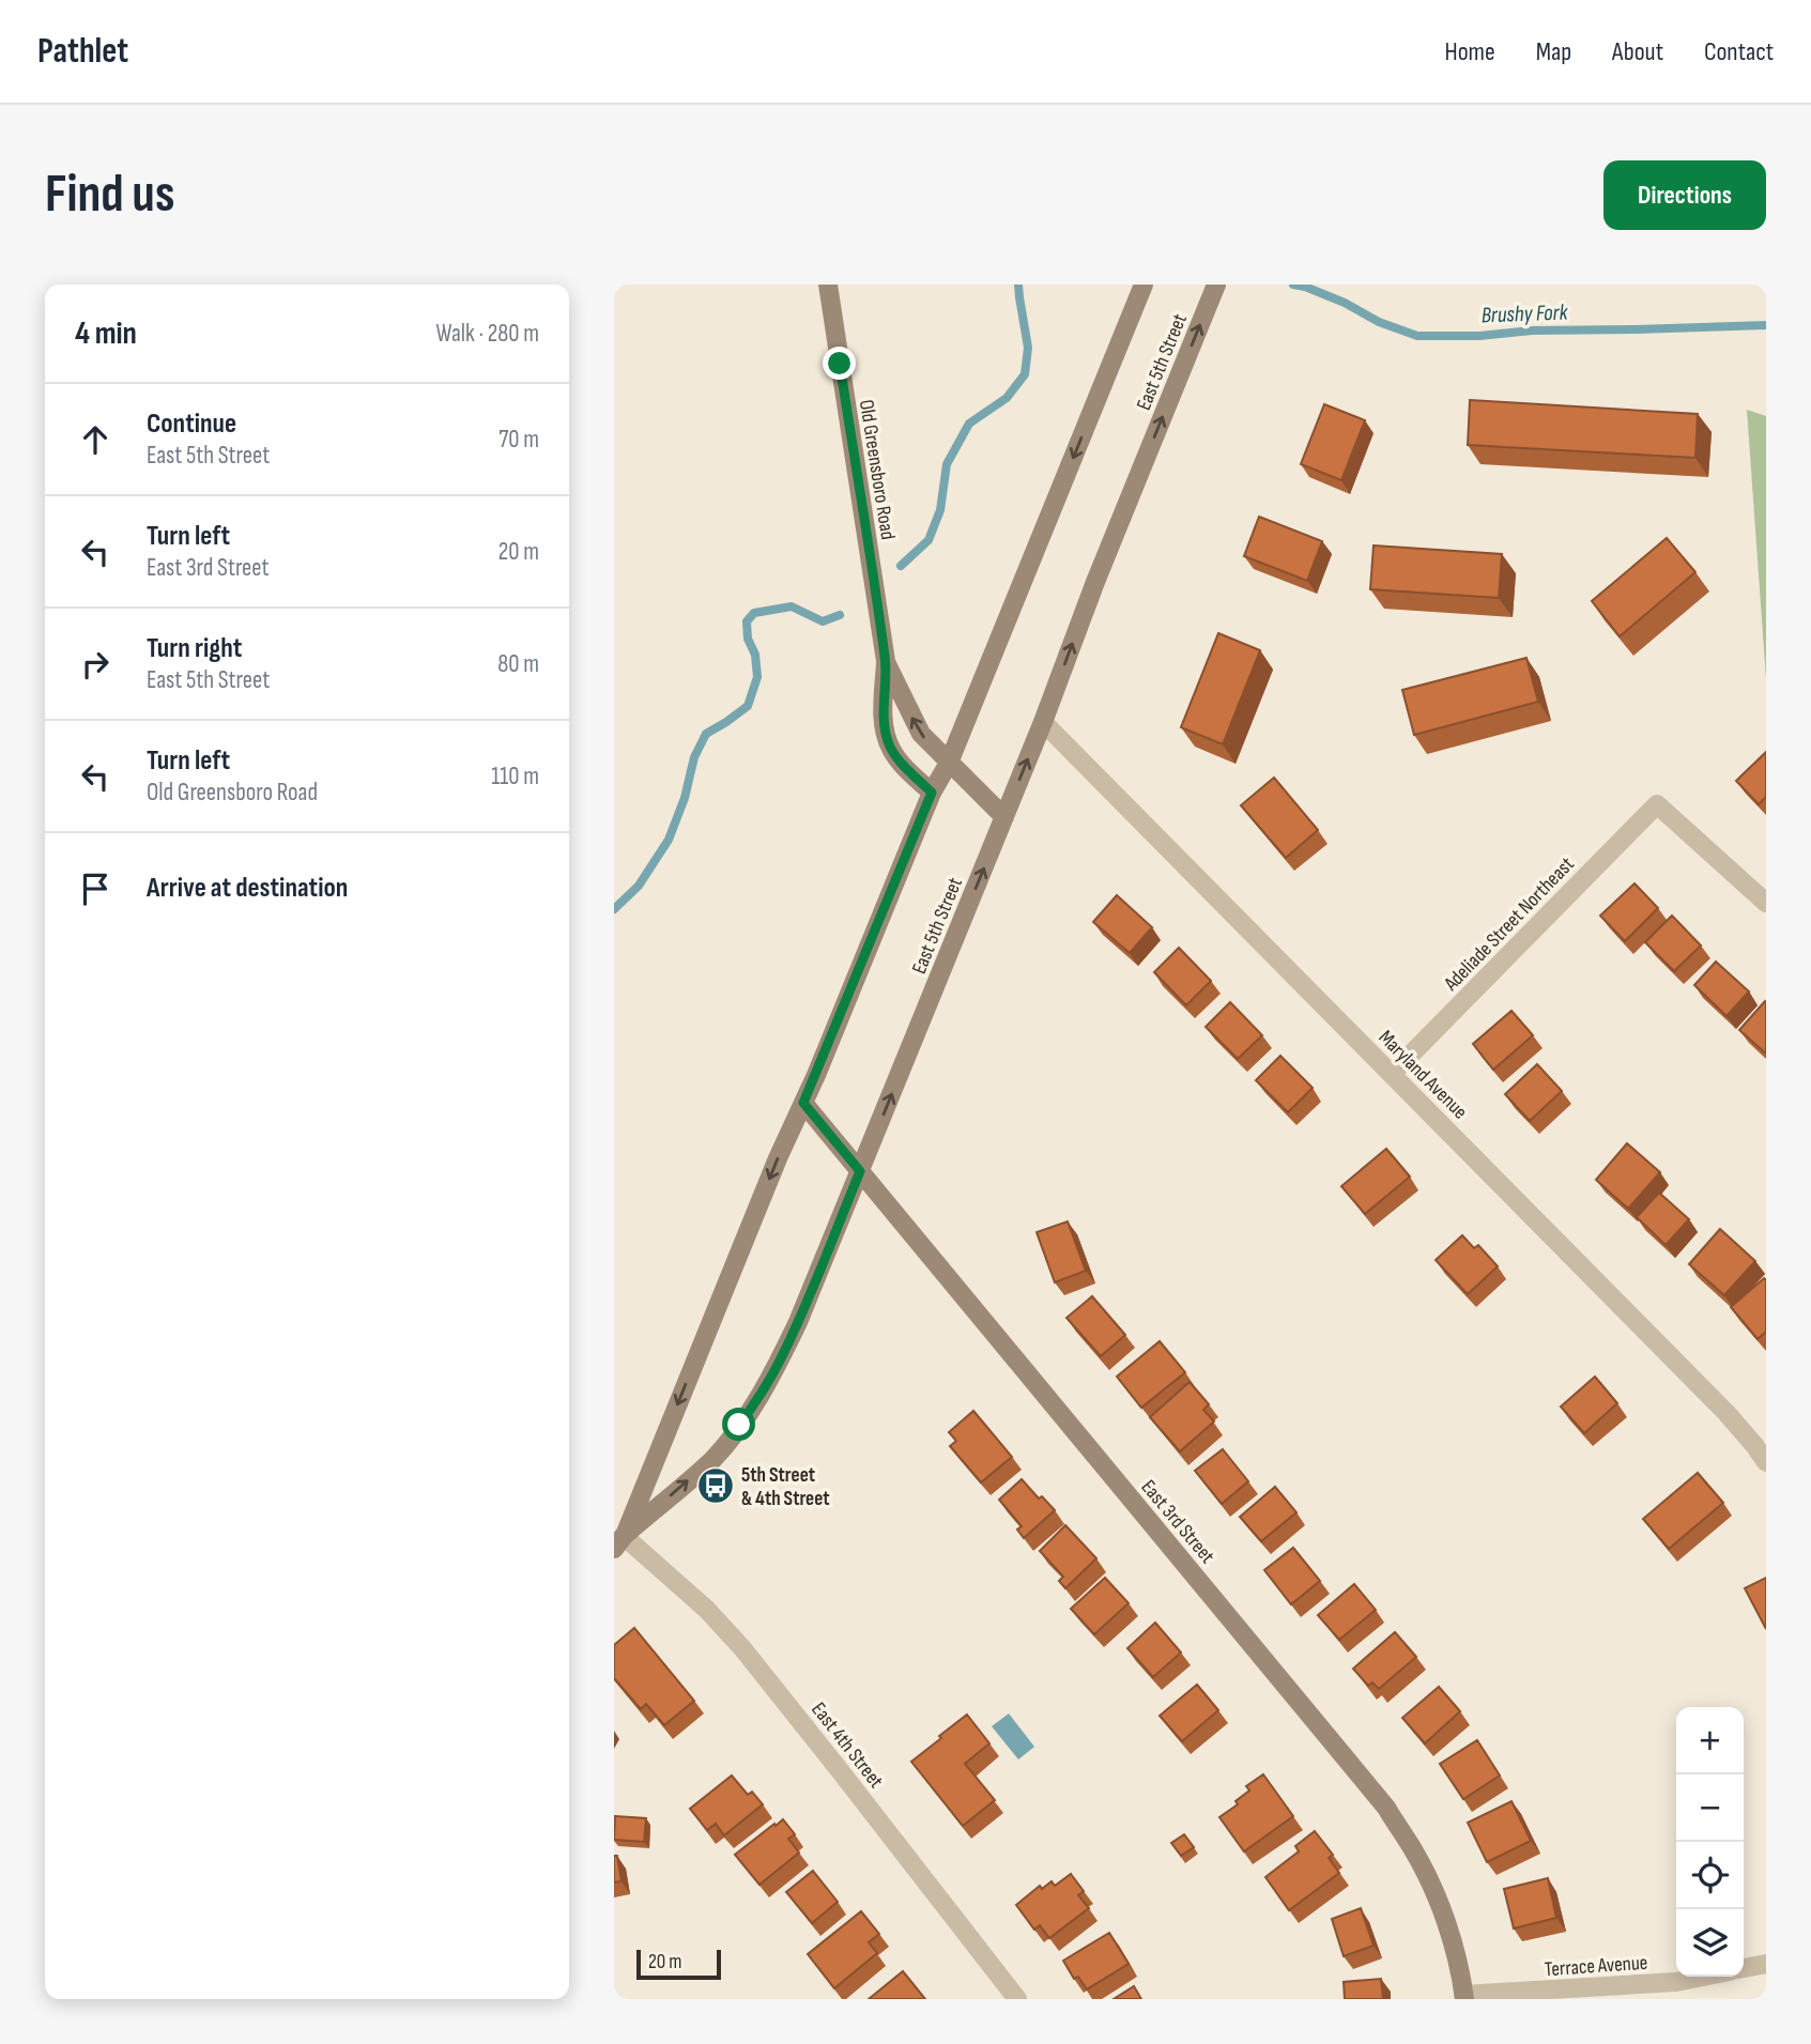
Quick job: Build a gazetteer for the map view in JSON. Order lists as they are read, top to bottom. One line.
{"streets":{"main road":["East 5th Street","Old Greensboro Road","East 3rd Street"],"street":["Adeliade Street Northeast","Maryland Avenue","East 4th Street","Terrace Avenue"]},"crossings":[["East 5th Street","Old Greensboro Road"],["East 5th Street","Maryland Avenue"],["East 5th Street","East 3rd Street"],["East 5th Street","East 4th Street"],["Adeliade Street Northeast","Maryland Avenue"],["East 3rd Street","Terrace Avenue"]],"water":["Brushy Fork"],"places":{"bus stop":["5th Street & 4th Street"]},"scale_bar":"20 m","page":{"header":"Pathlet","nav":["Home","Map","About","Contact"],"buttons":"Directions","title":"Find us","heading":["4 min","Walk · 280 m"],"list":[["Continue","East 5th Street","70 m"],["Turn left","East 3rd Street","20 m"],["Turn right","East 5th Street","80 m"],["Turn left","Old Greensboro Road","110 m"],"Arrive at destination"],"map_buttons":["+","−"],"scale":"20 m"}}
